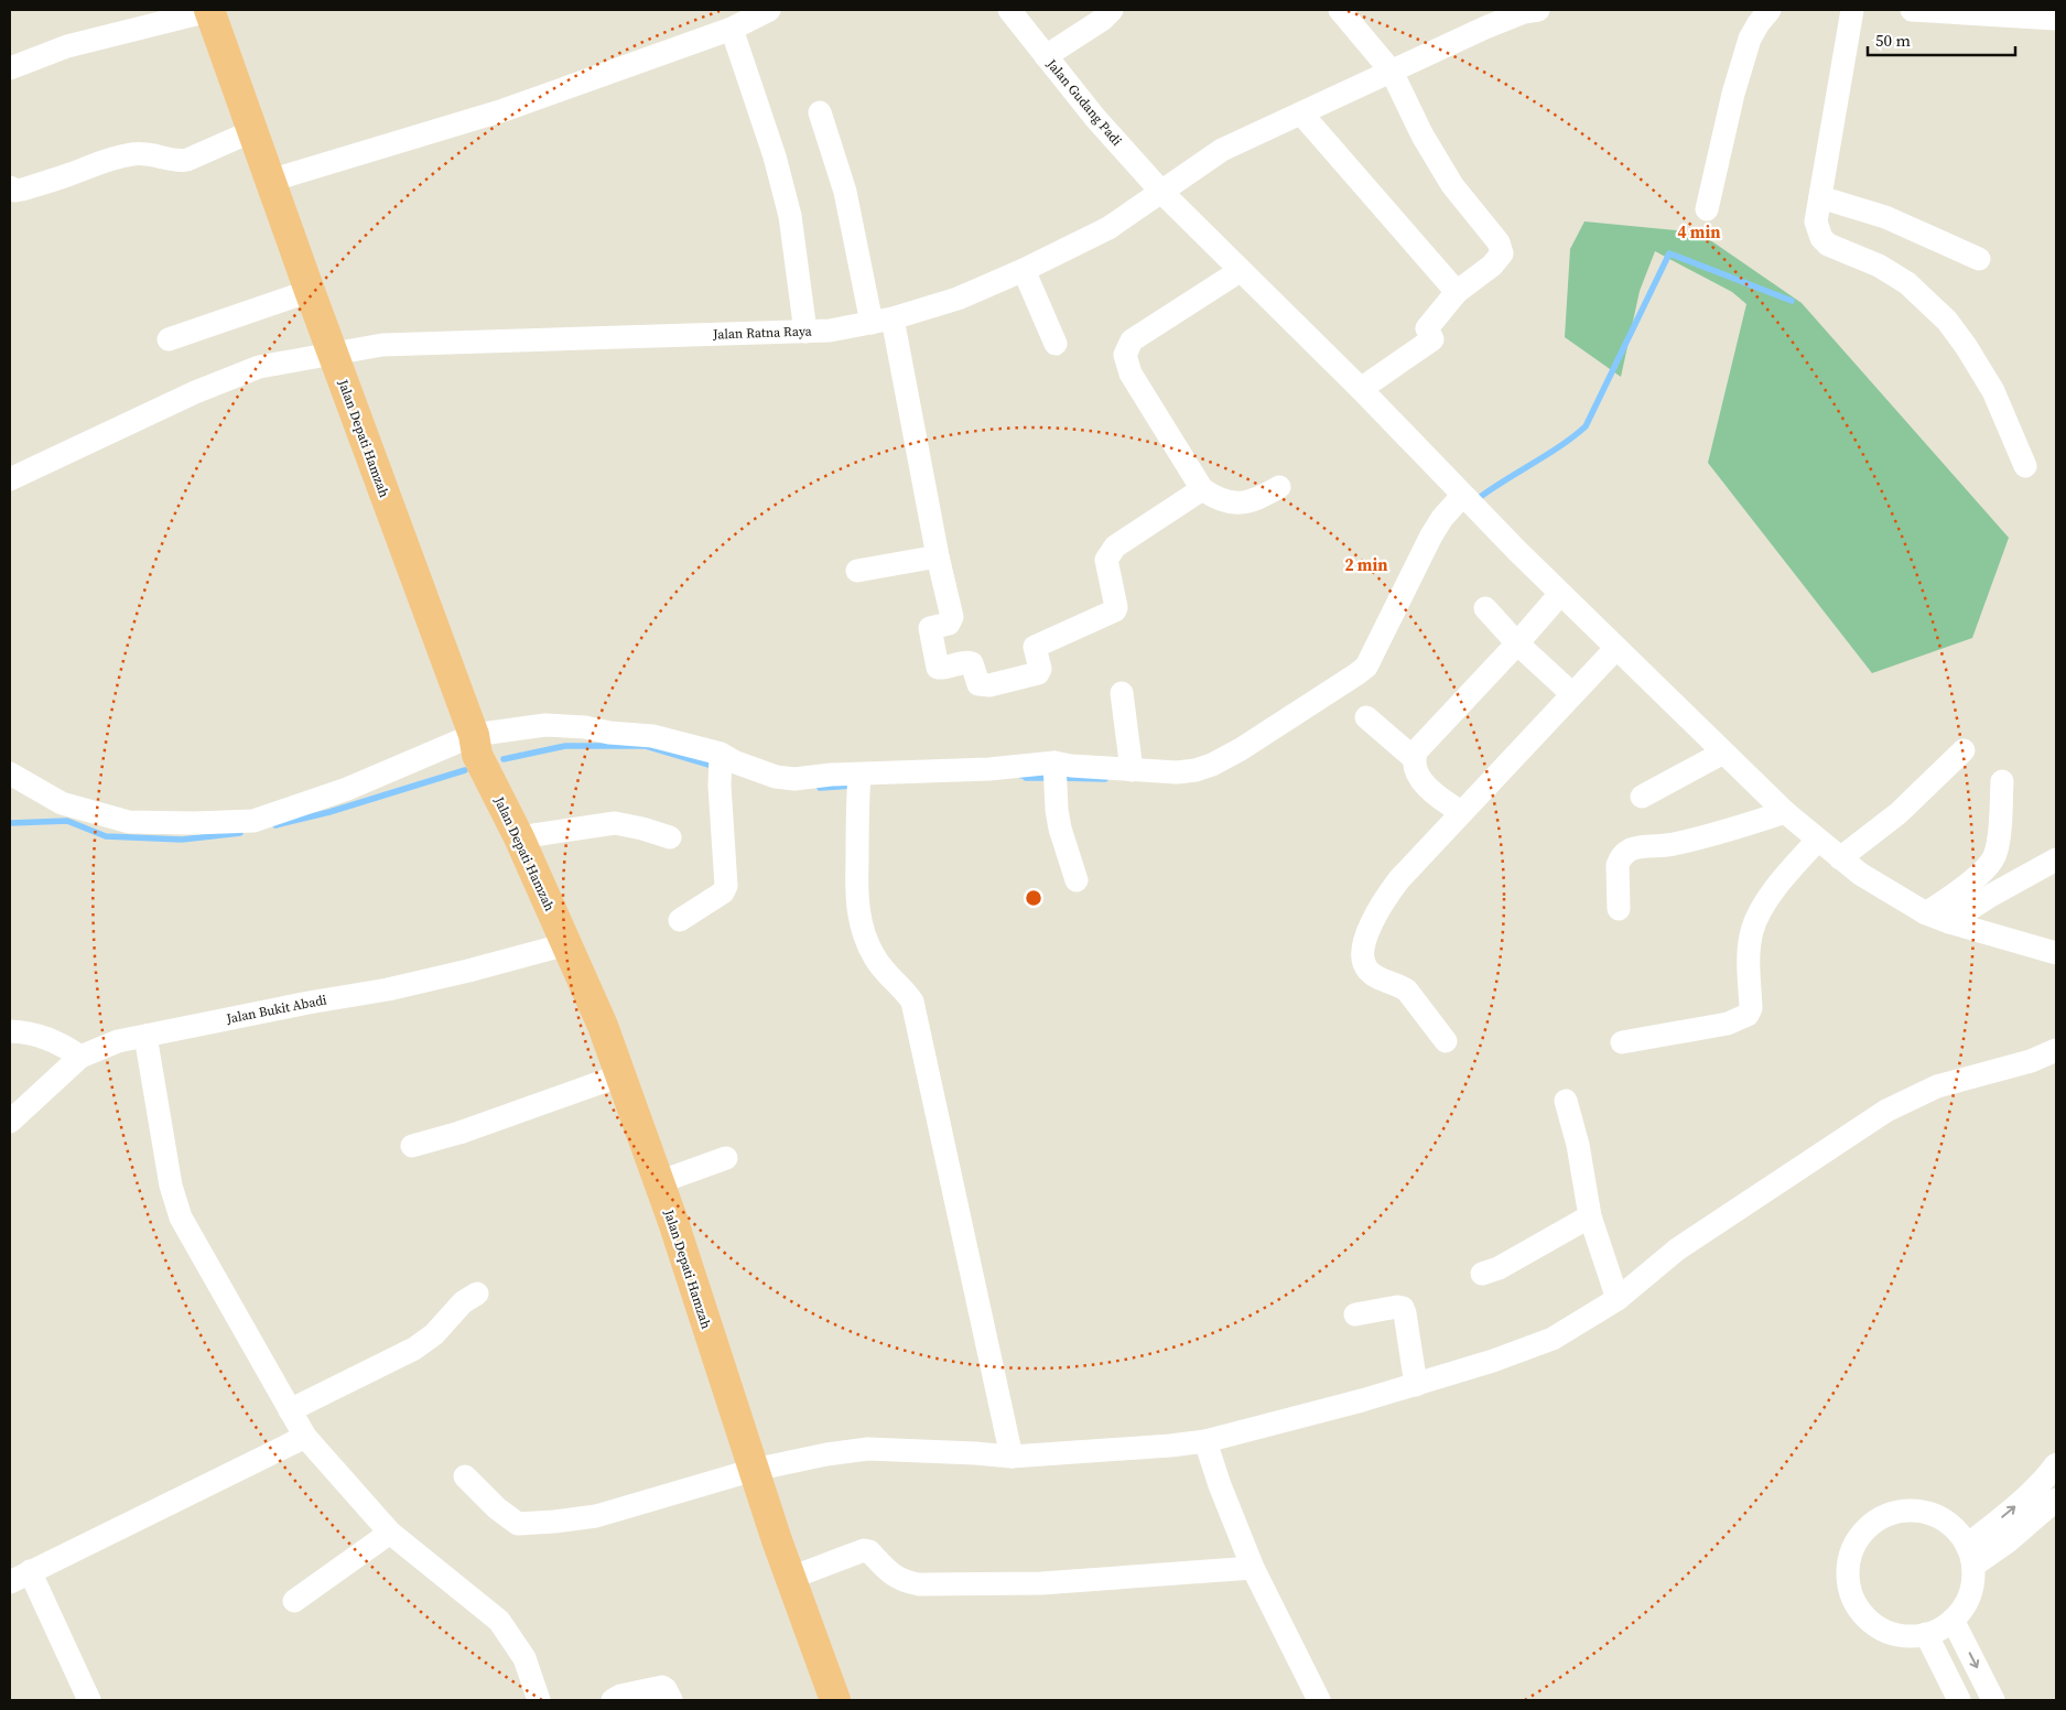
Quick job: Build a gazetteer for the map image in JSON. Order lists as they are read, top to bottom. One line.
{"streets":{"main road":["Jalan Depati Hamzah"],"street":["Jalan Gudang Padi","Jalan Ratna Raya","Jalan Bukit Abadi"]},"crossings":[["Jalan Gudang Padi","Jalan Ratna Raya"],["Jalan Ratna Raya","Jalan Depati Hamzah"],["Jalan Depati Hamzah","Jalan Bukit Abadi"]],"scale_bar":"50 m","rings":["4 min","2 min"]}
